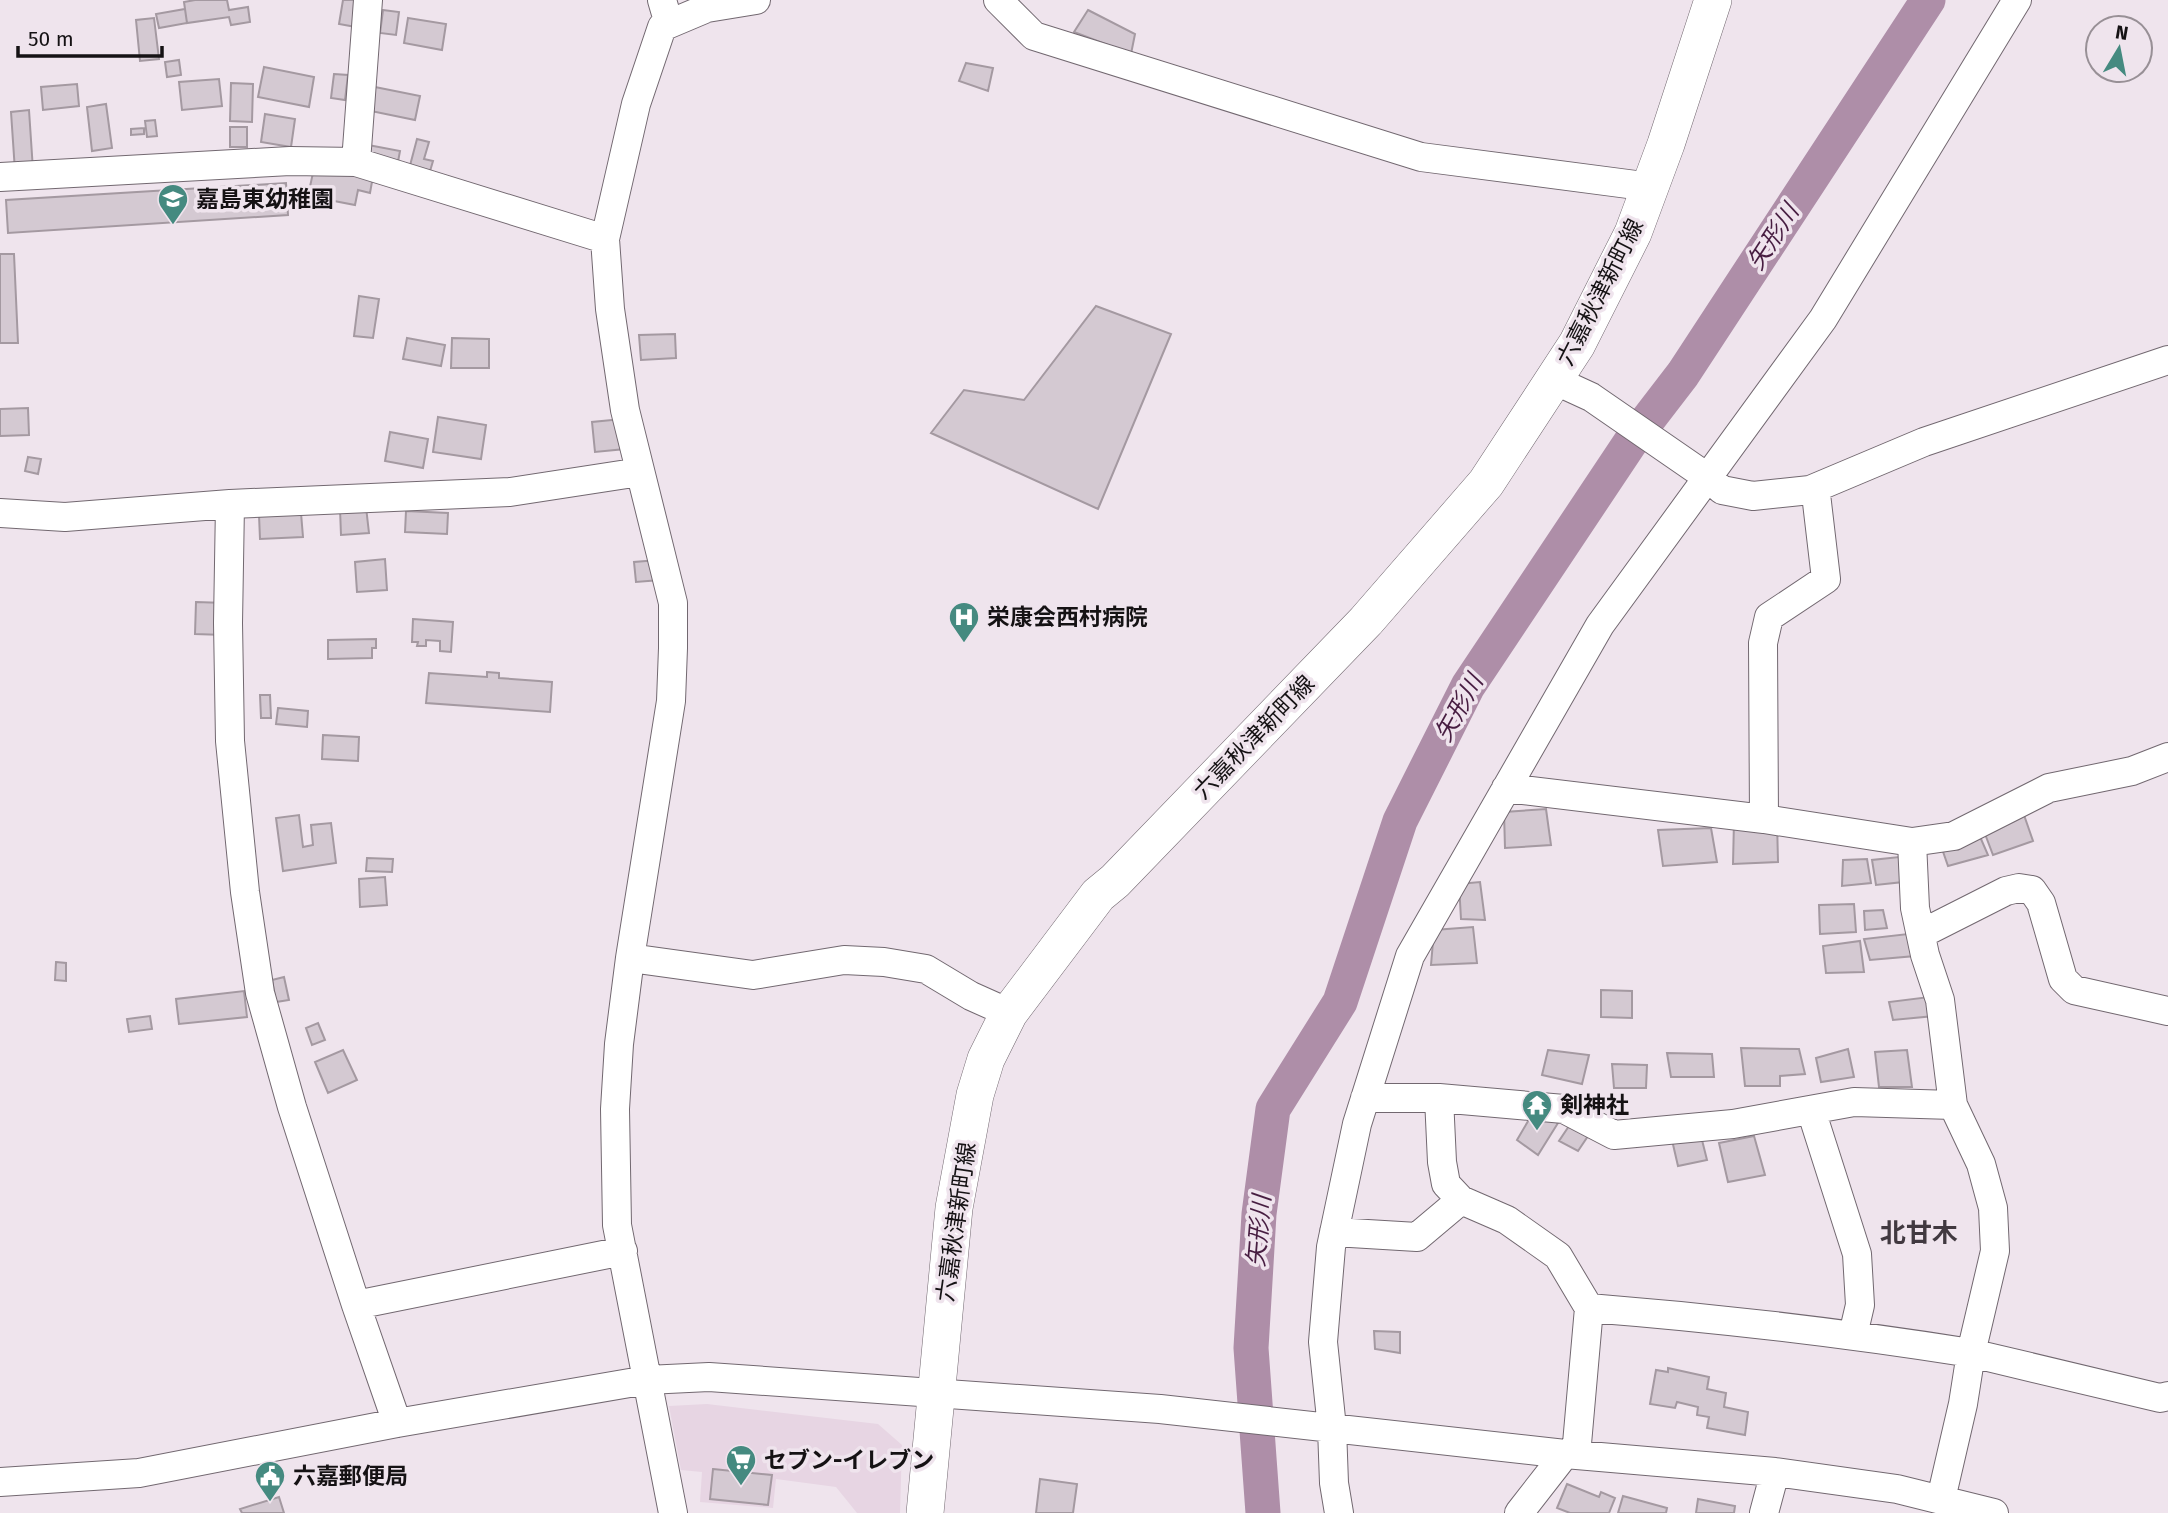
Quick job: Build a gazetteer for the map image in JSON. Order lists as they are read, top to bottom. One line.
{"streets":{"main road":["六嘉秋津新町線"]},"districts":["北甘木"],"water":["矢形川"],"places":{"school or university":["嘉島東幼稚園"],"hospital":["栄康会西村病院"],"temple":["剣神社"],"supermarket":["セブン-イレブン"],"public building":["六嘉郵便局"]},"scale_bar":"50 m","north":"top"}
